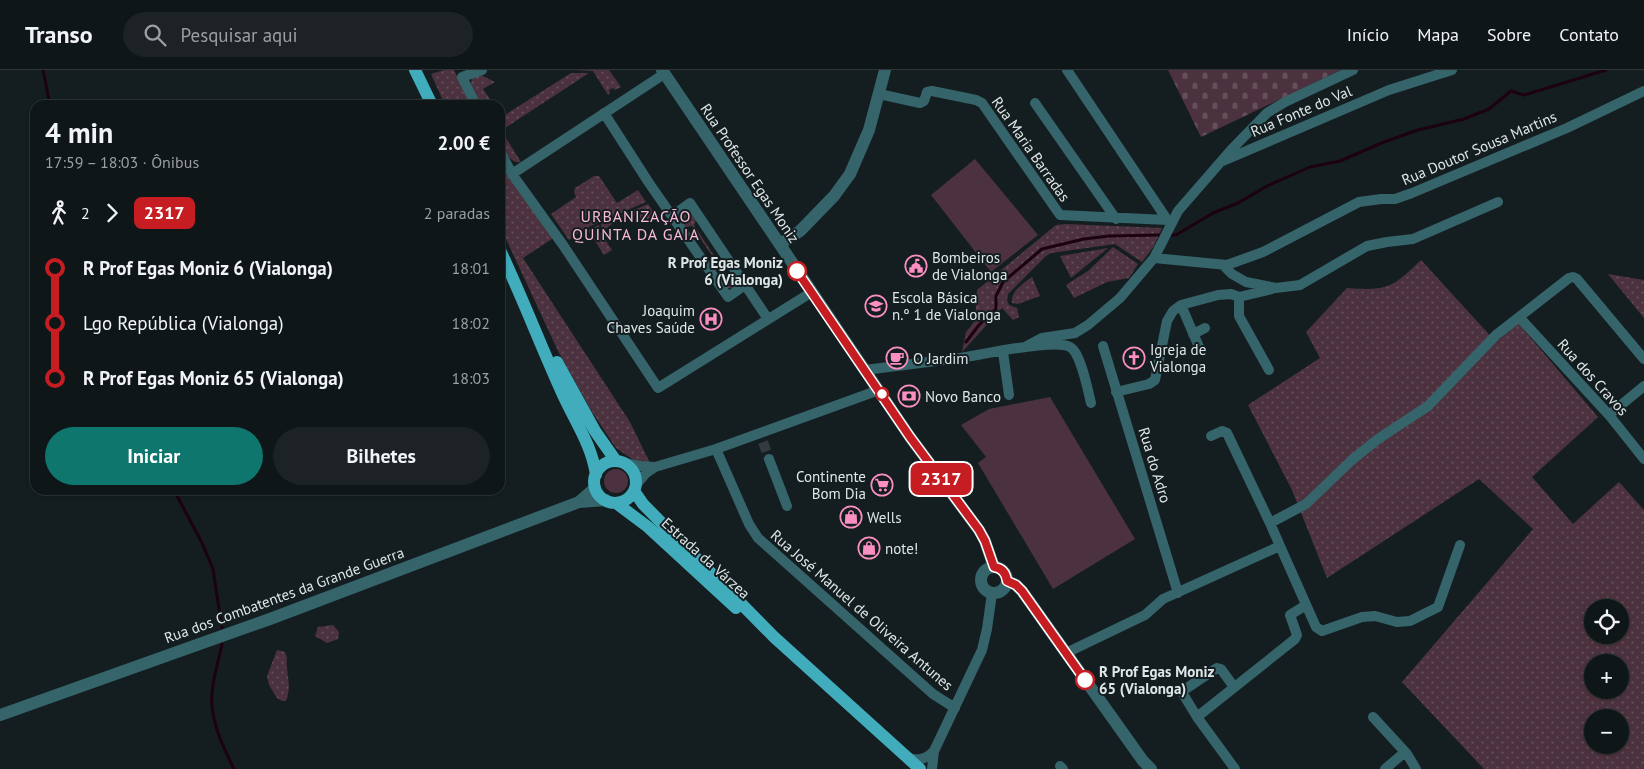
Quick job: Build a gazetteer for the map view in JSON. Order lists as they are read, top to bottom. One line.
{"streets":{"main road":["Estrada da Várzea"],"street":["Rua Fonte do Val","Rua Doutor Sousa Martins","Rua Maria Barradas","Rua Professor Egas Moniz","Rua dos Cravos","Rua do Adro","Rua dos Combatentes da Grande Guerra","Rua José Manuel de Oliveira Antunes"]},"crossings":[["Estrada da Várzea","Rua dos Combatentes da Grande Guerra"]],"districts":["URBANIZAÇÃO QUINTA DA GAIA"],"places":{"public building":["Bombeiros de Vialonga"],"other":["R Prof Egas Moniz 6 (Vialonga)","R Prof Egas Moniz 65 (Vialonga)"],"school or university":["Escola Básica n.º 1 de Vialonga"],"hospital":["Joaquim Chaves Saúde"],"cafe":["O Jardim"],"church":["Igreja de Vialonga"],"bank":["Novo Banco"],"supermarket":["Continente Bom Dia"],"shop":["Wells","note!"]},"lines":["bus line 2317"],"page":{"header":"Transo","search":"Pesquisar aqui","nav":["Início","Mapa","Sobre","Contato"],"on_map":"2317","heading":["4 min","17:59 – 18:03 · Ônibus","2.00 €"],"legs":["2","2317","2 paradas"],"list":[{"name":"R Prof Egas Moniz 6 (Vialonga)","value":"18:01"},{"name":"Lgo República (Vialonga)","value":"18:02"},{"name":"R Prof Egas Moniz 65 (Vialonga)","value":"18:03"}],"buttons":["Iniciar","Bilhetes"],"map_buttons":["+","−"]}}
